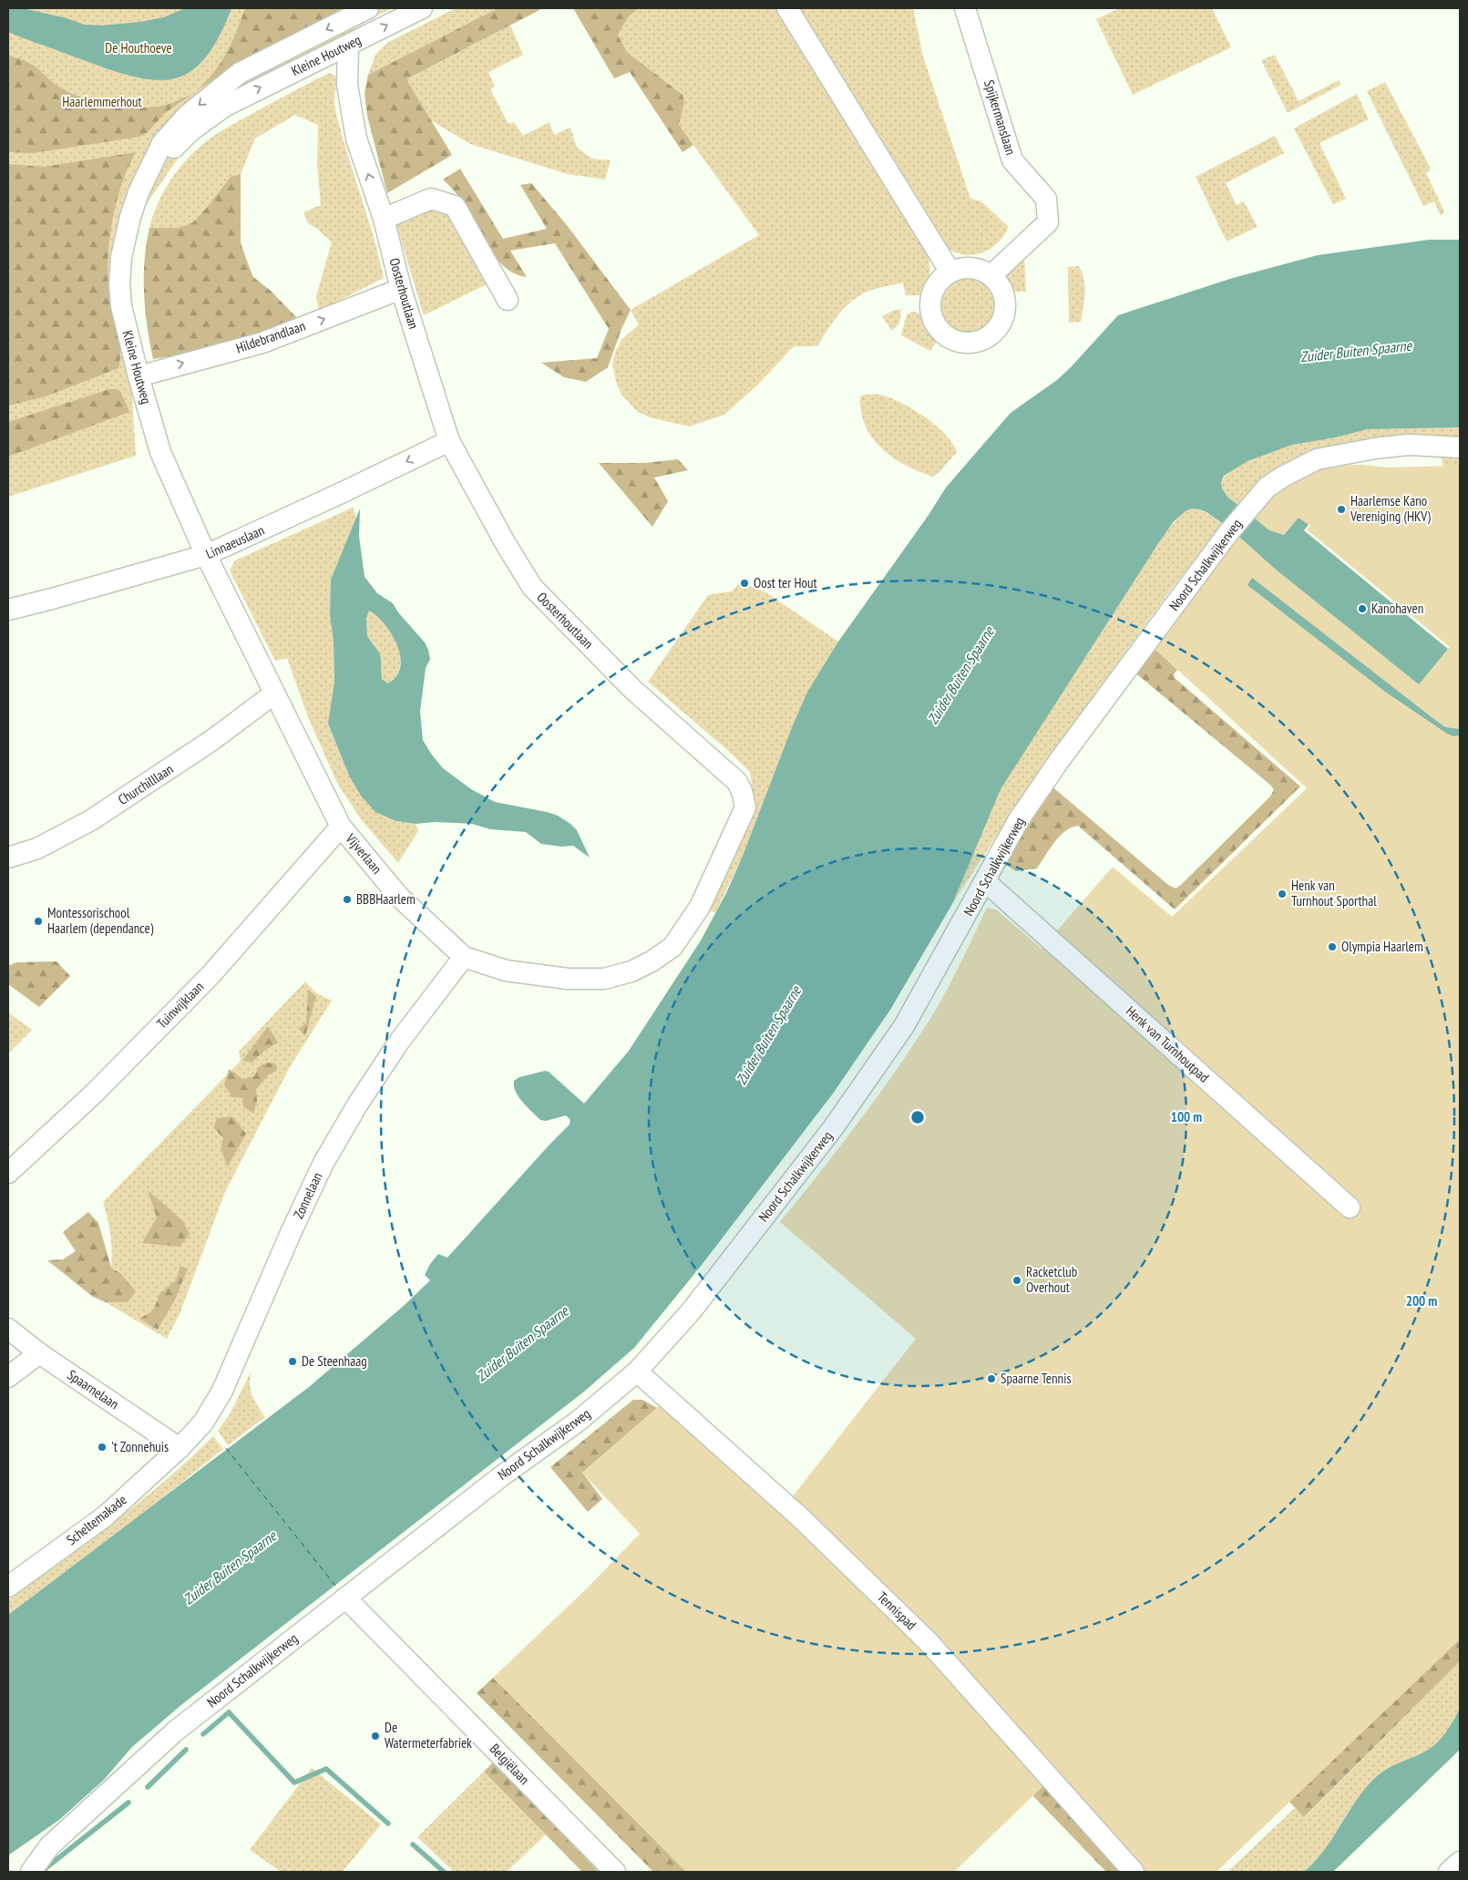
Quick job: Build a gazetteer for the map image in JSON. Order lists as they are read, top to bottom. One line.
{"streets":{"street":["Kleine Houtweg","Spijkermanslaan","Oosterhoutlaan","Hildebrandlaan","Linnaeuslaan","Noord Schalkwijkerweg","Churchilllaan","Vijverlaan","Tuinwijklaan","Henk van Turnhoutpad","Zonnelaan","Spaarnelaan","Scheltemakade","Tennispad","Belgiëlaan"]},"crossings":[["Kleine Houtweg","Oosterhoutlaan"],["Kleine Houtweg","Hildebrandlaan"],["Kleine Houtweg","Linnaeuslaan"],["Kleine Houtweg","Vijverlaan"],["Oosterhoutlaan","Hildebrandlaan"],["Oosterhoutlaan","Linnaeuslaan"],["Oosterhoutlaan","Vijverlaan"],["Linnaeuslaan","Vijverlaan"],["Noord Schalkwijkerweg","Henk van Turnhoutpad"],["Noord Schalkwijkerweg","Tennispad"],["Noord Schalkwijkerweg","Belgiëlaan"],["Churchilllaan","Vijverlaan"],["Vijverlaan","Tuinwijklaan"],["Vijverlaan","Zonnelaan"],["Zonnelaan","Spaarnelaan"],["Zonnelaan","Scheltemakade"],["Spaarnelaan","Scheltemakade"]],"one_way":["Hildebrandlaan","Linnaeuslaan"],"water":["Zuider Buiten Spaarne"],"parks":["De Houthoeve","Haarlemmerhout"],"places":["Haarlemse Kano Vereniging (HKV)","Oost ter Hout","Kanohaven","Henk van Turnhout Sporthal","BBBHaarlem","Montessorischool Haarlem (dependance)","Olympia Haarlem","Racketclub Overhout","De Steenhaag","Spaarne Tennis","'t Zonnehuis","De Watermeterfabriek"],"rings":["100 m","200 m"]}
